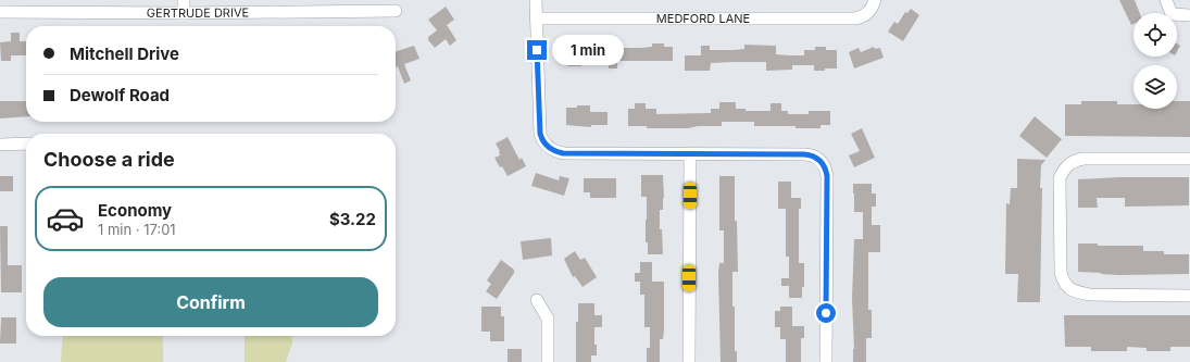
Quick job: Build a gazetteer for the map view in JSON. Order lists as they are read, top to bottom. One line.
{"streets":{"street":["GERTRUDE DRIVE","MEDFORD LANE"]},"page":{"banner":["Mitchell Drive","Dewolf Road"],"bubble":"1 min","heading":"Choose a ride","list":[{"name":"Economy","note":"1 min · 17:01","value":"$3.22"}],"buttons":"Confirm"}}
